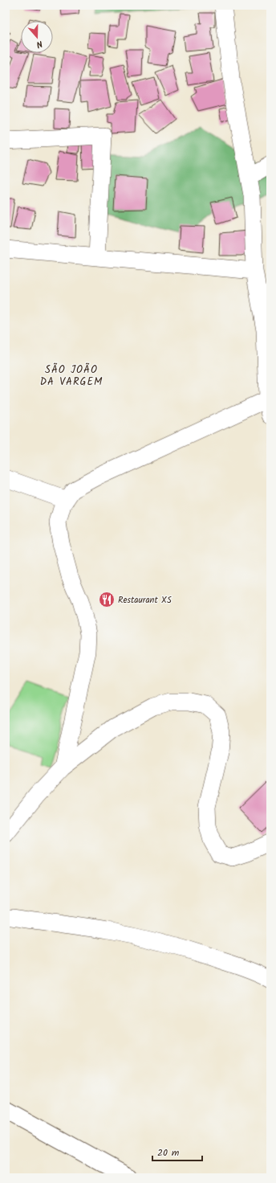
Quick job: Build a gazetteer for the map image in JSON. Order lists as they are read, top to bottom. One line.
{"districts":["SÃO JOÃO DA VARGEM"],"places":{"restaurant":["Restaurant XS"]},"scale_bar":"20 m","north":"bottom"}
